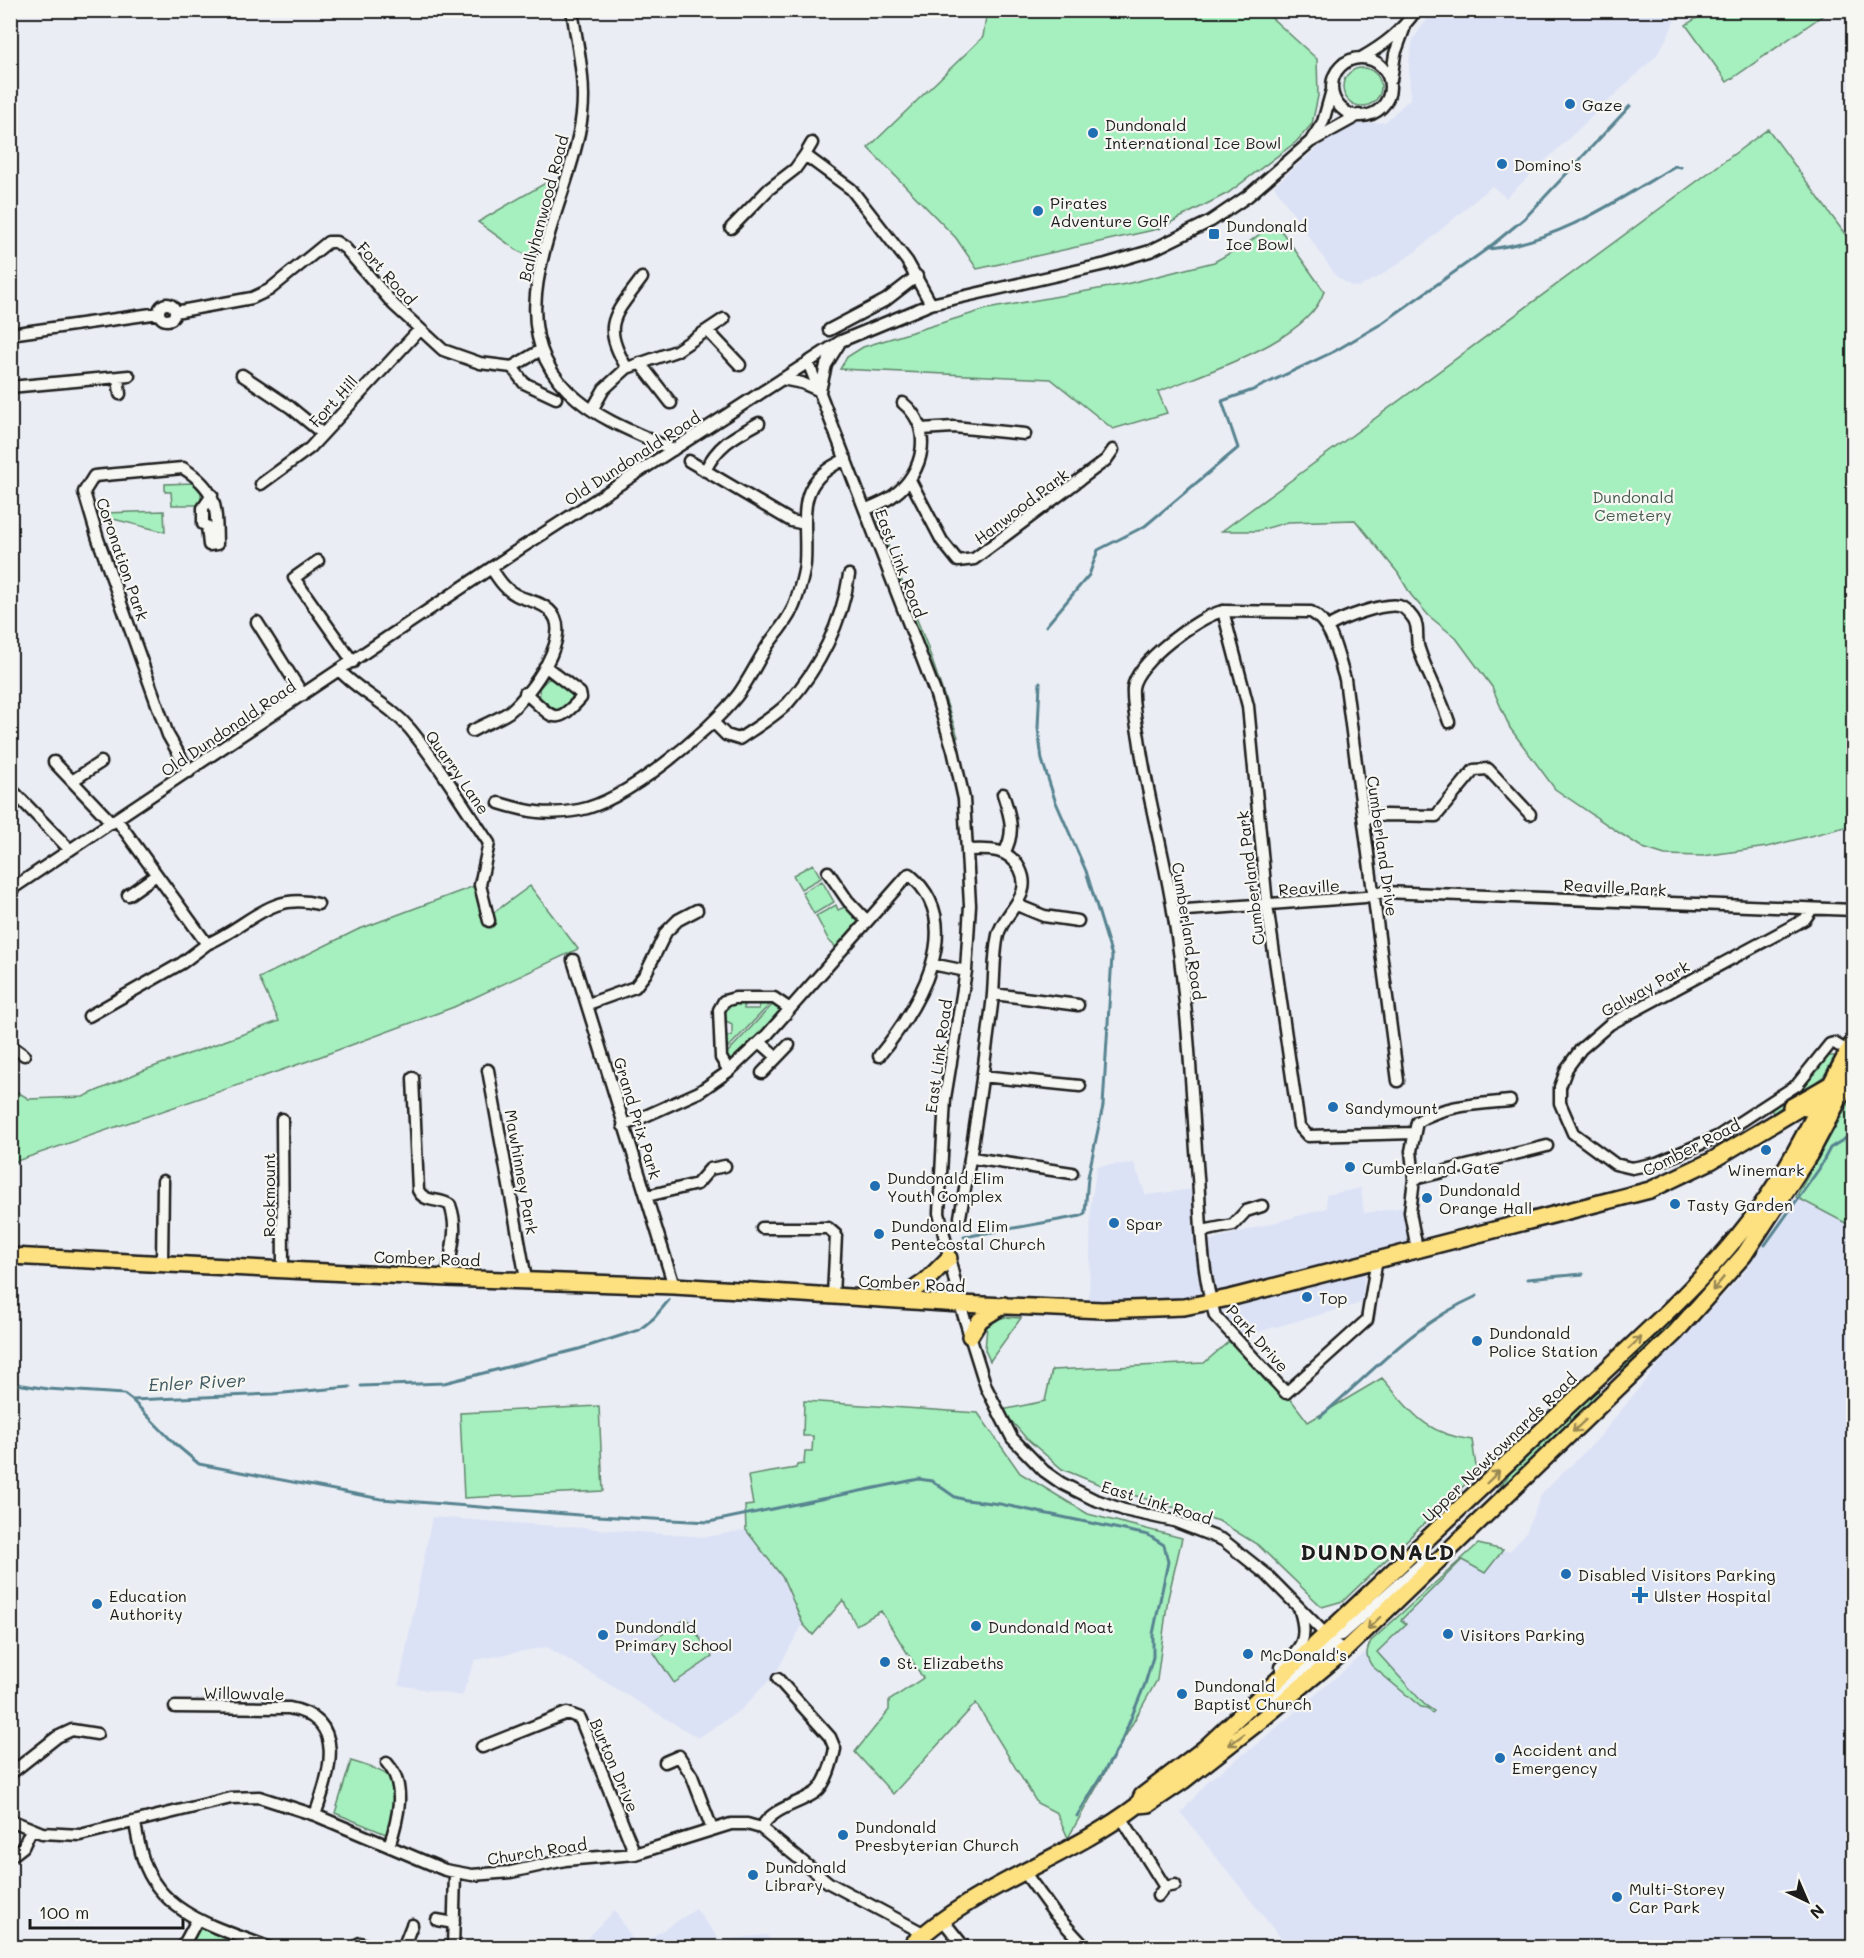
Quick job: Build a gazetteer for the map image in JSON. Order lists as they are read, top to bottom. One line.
{"streets":{"highway":["Comber Road","Upper Newtownards Road"],"street":["Ballyhanwood Road","Fort Road","Fort Hill","Old Dundonald Road","Hanwood Park","Coronation Park","East Link Road","Quarry Lane","Cumberland Drive","Cumberland Park","Reaville","Reaville Park","Cumberland Road","Galway Park","Grand Prix Park","Mawhinney Park","Rockmount","Park Drive","Willowvale","Burton Drive","Church Road"]},"crossings":[["Ballyhanwood Road","Old Dundonald Road"],["Fort Road","Fort Hill"],["Old Dundonald Road","Coronation Park"],["Old Dundonald Road","East Link Road"],["Old Dundonald Road","Quarry Lane"],["East Link Road","Comber Road"],["East Link Road","Upper Newtownards Road"],["Cumberland Drive","Reaville"],["Cumberland Drive","Reaville Park"],["Cumberland Park","Reaville"],["Cumberland Park","Cumberland Road"],["Reaville","Reaville Park"],["Reaville","Cumberland Road"],["Reaville Park","Galway Park"],["Cumberland Road","Comber Road"],["Cumberland Road","Park Drive"],["Galway Park","Upper Newtownards Road"],["Grand Prix Park","Comber Road"],["Comber Road","Mawhinney Park"],["Comber Road","Rockmount"],["Comber Road","Park Drive"],["Comber Road","Upper Newtownards Road"],["Willowvale","Church Road"],["Burton Drive","Church Road"]],"districts":["DUNDONALD"],"water":["Enler River"],"parks":["Dundonald Cemetery"],"places":{"other":["Gaze","Dundonald International Ice Bowl","Domino's","Pirates Adventure Golf","Sandymount","Winemark","Cumberland Gate","Dundonald Elim Youth Complex","Dundonald Orange Hall","Tasty Garden","Spar","Dundonald Elim Pentecostal Church","Top","Dundonald Police Station","Disabled Visitors Parking","Education Authority","Dundonald Moat","Visitors Parking","Dundonald Primary School","McDonald's","St. Elizabeths","Dundonald Baptist Church","Accident and Emergency","Dundonald Presbyterian Church","Dundonald Library","Multi-Storey Car Park"],"transit":["Dundonald Ice Bowl"],"health":["Ulster Hospital"]},"scale_bar":"100 m","north":"bottom right"}
